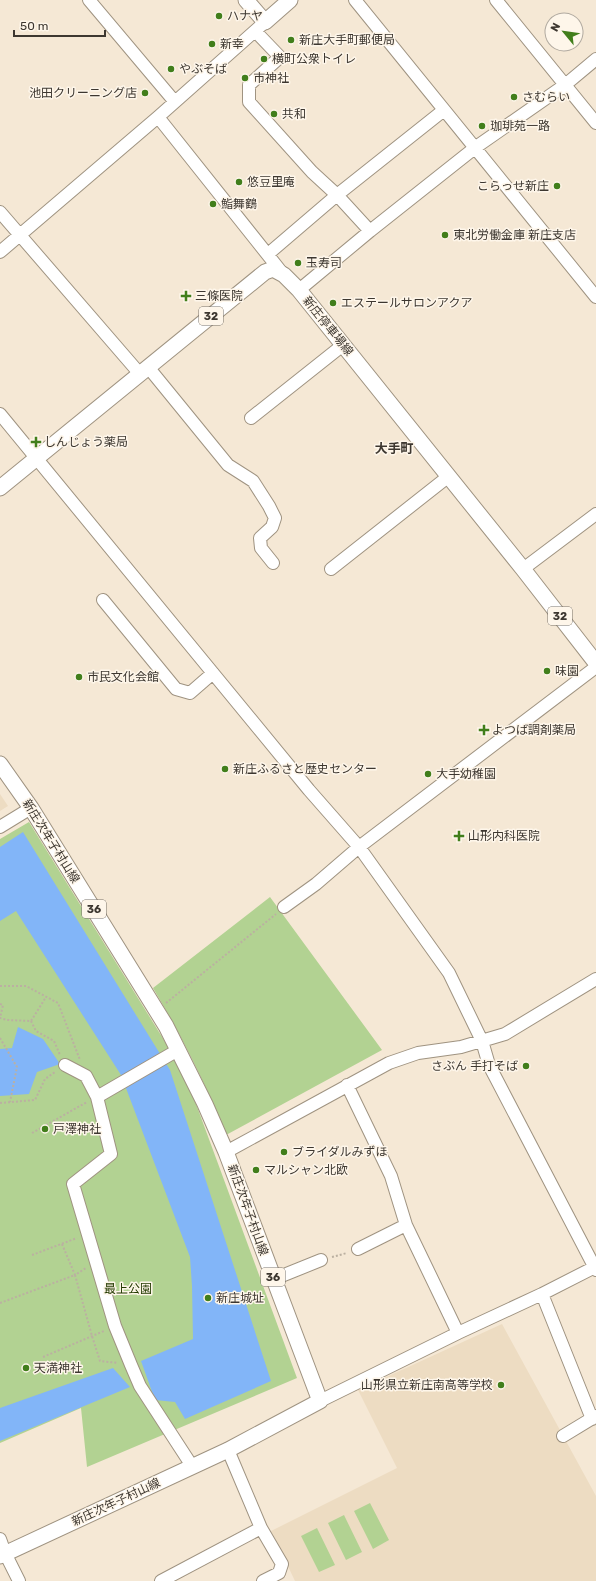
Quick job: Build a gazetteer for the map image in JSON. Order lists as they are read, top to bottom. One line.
{"streets":{"main road":["32","新庄停車場線","新庄次年子村山線","36"]},"crossings":[["32","新庄停車場線"]],"districts":["大手町"],"parks":["最上公園"],"places":{"other":["ハナヤ","新庄大手町郵便局","新幸","横町公衆トイレ","やぶそば","市神社","池田クリーニング店","さむらい","共和","珈琲苑一路","悠豆里庵","こらっせ新庄","鮨舞鶴","東北労働金庫 新庄支店","玉寿司","エステールサロンアクア","味園","市民文化会館","新庄ふるさと歴史センター","大手幼稚園","さぶん 手打そば","戸澤神社","ブライダルみずほ","マルシャン北欧","新庄城址","天満神社","山形県立新庄南高等学校"],"health":["三條医院","しんじょう薬局","よつば調剤薬局","山形内科医院"]},"scale_bar":"50 m","north":"top left"}
